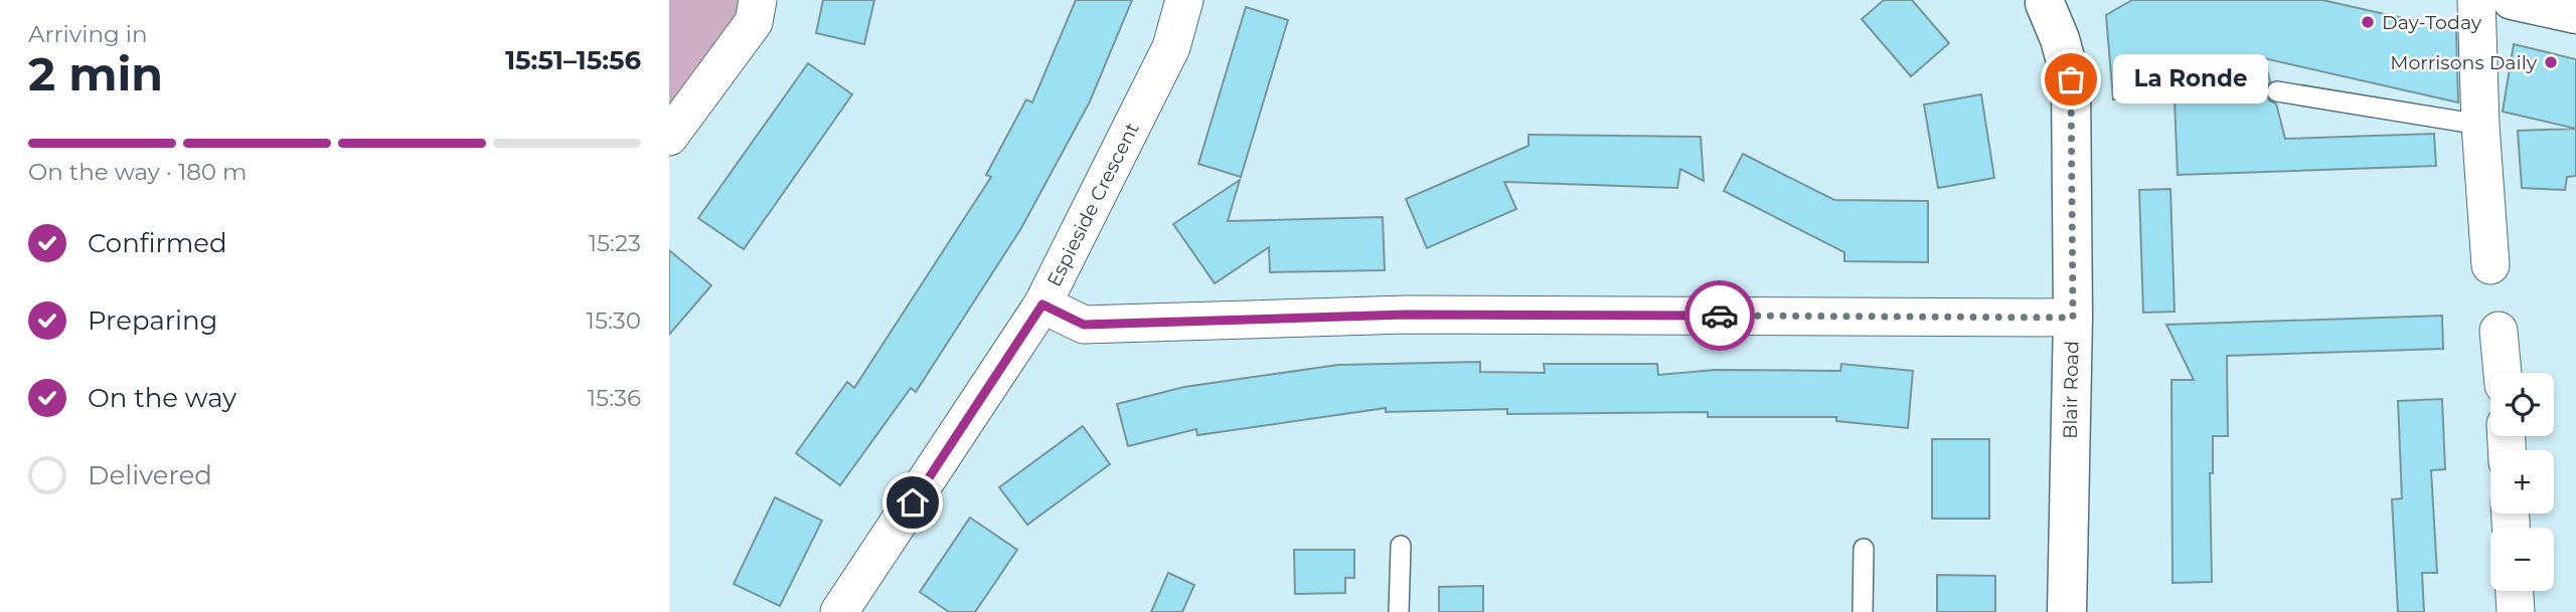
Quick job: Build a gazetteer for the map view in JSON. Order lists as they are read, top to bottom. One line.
{"streets":{"street":["Espieside Crescent","Blair Road"]},"places":["Day-Today","Morrisons Daily","La Ronde"],"page":{"heading":["2 min","Arriving in","15:51–15:56"],"bubble":"La Ronde","bar":"On the way · 180 m","list":[["Confirmed","15:23"],["Preparing","15:30"],["On the way","15:36"],"Delivered"],"map_buttons":["+","−"]}}
